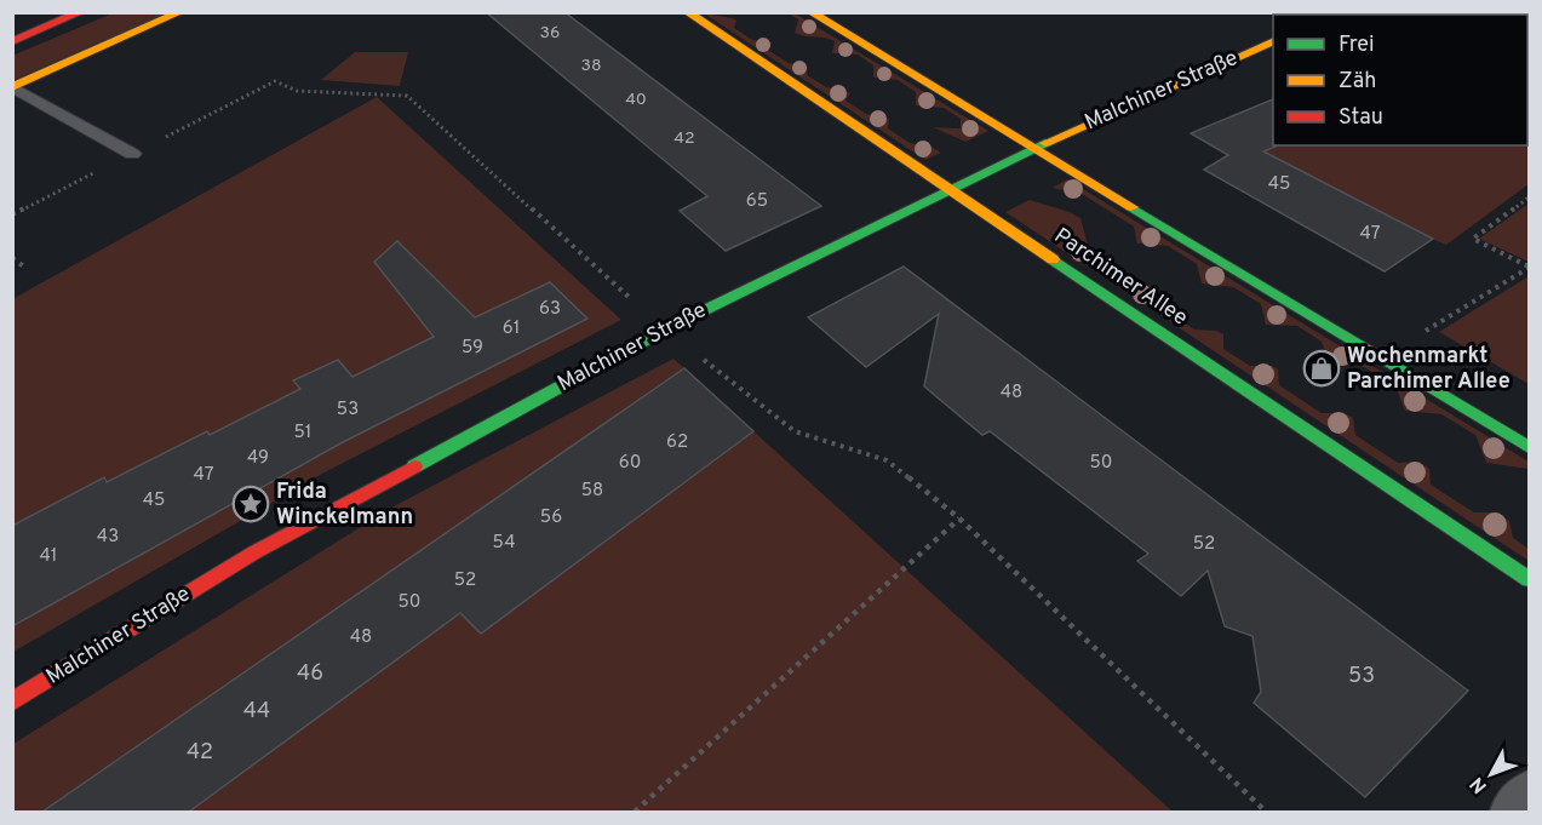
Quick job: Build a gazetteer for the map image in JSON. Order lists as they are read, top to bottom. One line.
{"streets":{"street":["Malchiner Straße","Parchimer Allee"]},"crossings":[["Malchiner Straße","Parchimer Allee"]],"places":{"shop":["Wochenmarkt Parchimer Allee"],"place":["Frida Winckelmann"]},"house_numbers":["36","38","40","42","45","65","47","63","61","59","48","53","51","62","49","60","50","47","58","45","56","43","54","52","41","52","50","48","46","53","44","42"],"legend":["Frei","Zäh","Stau"],"north":"bottom left"}
